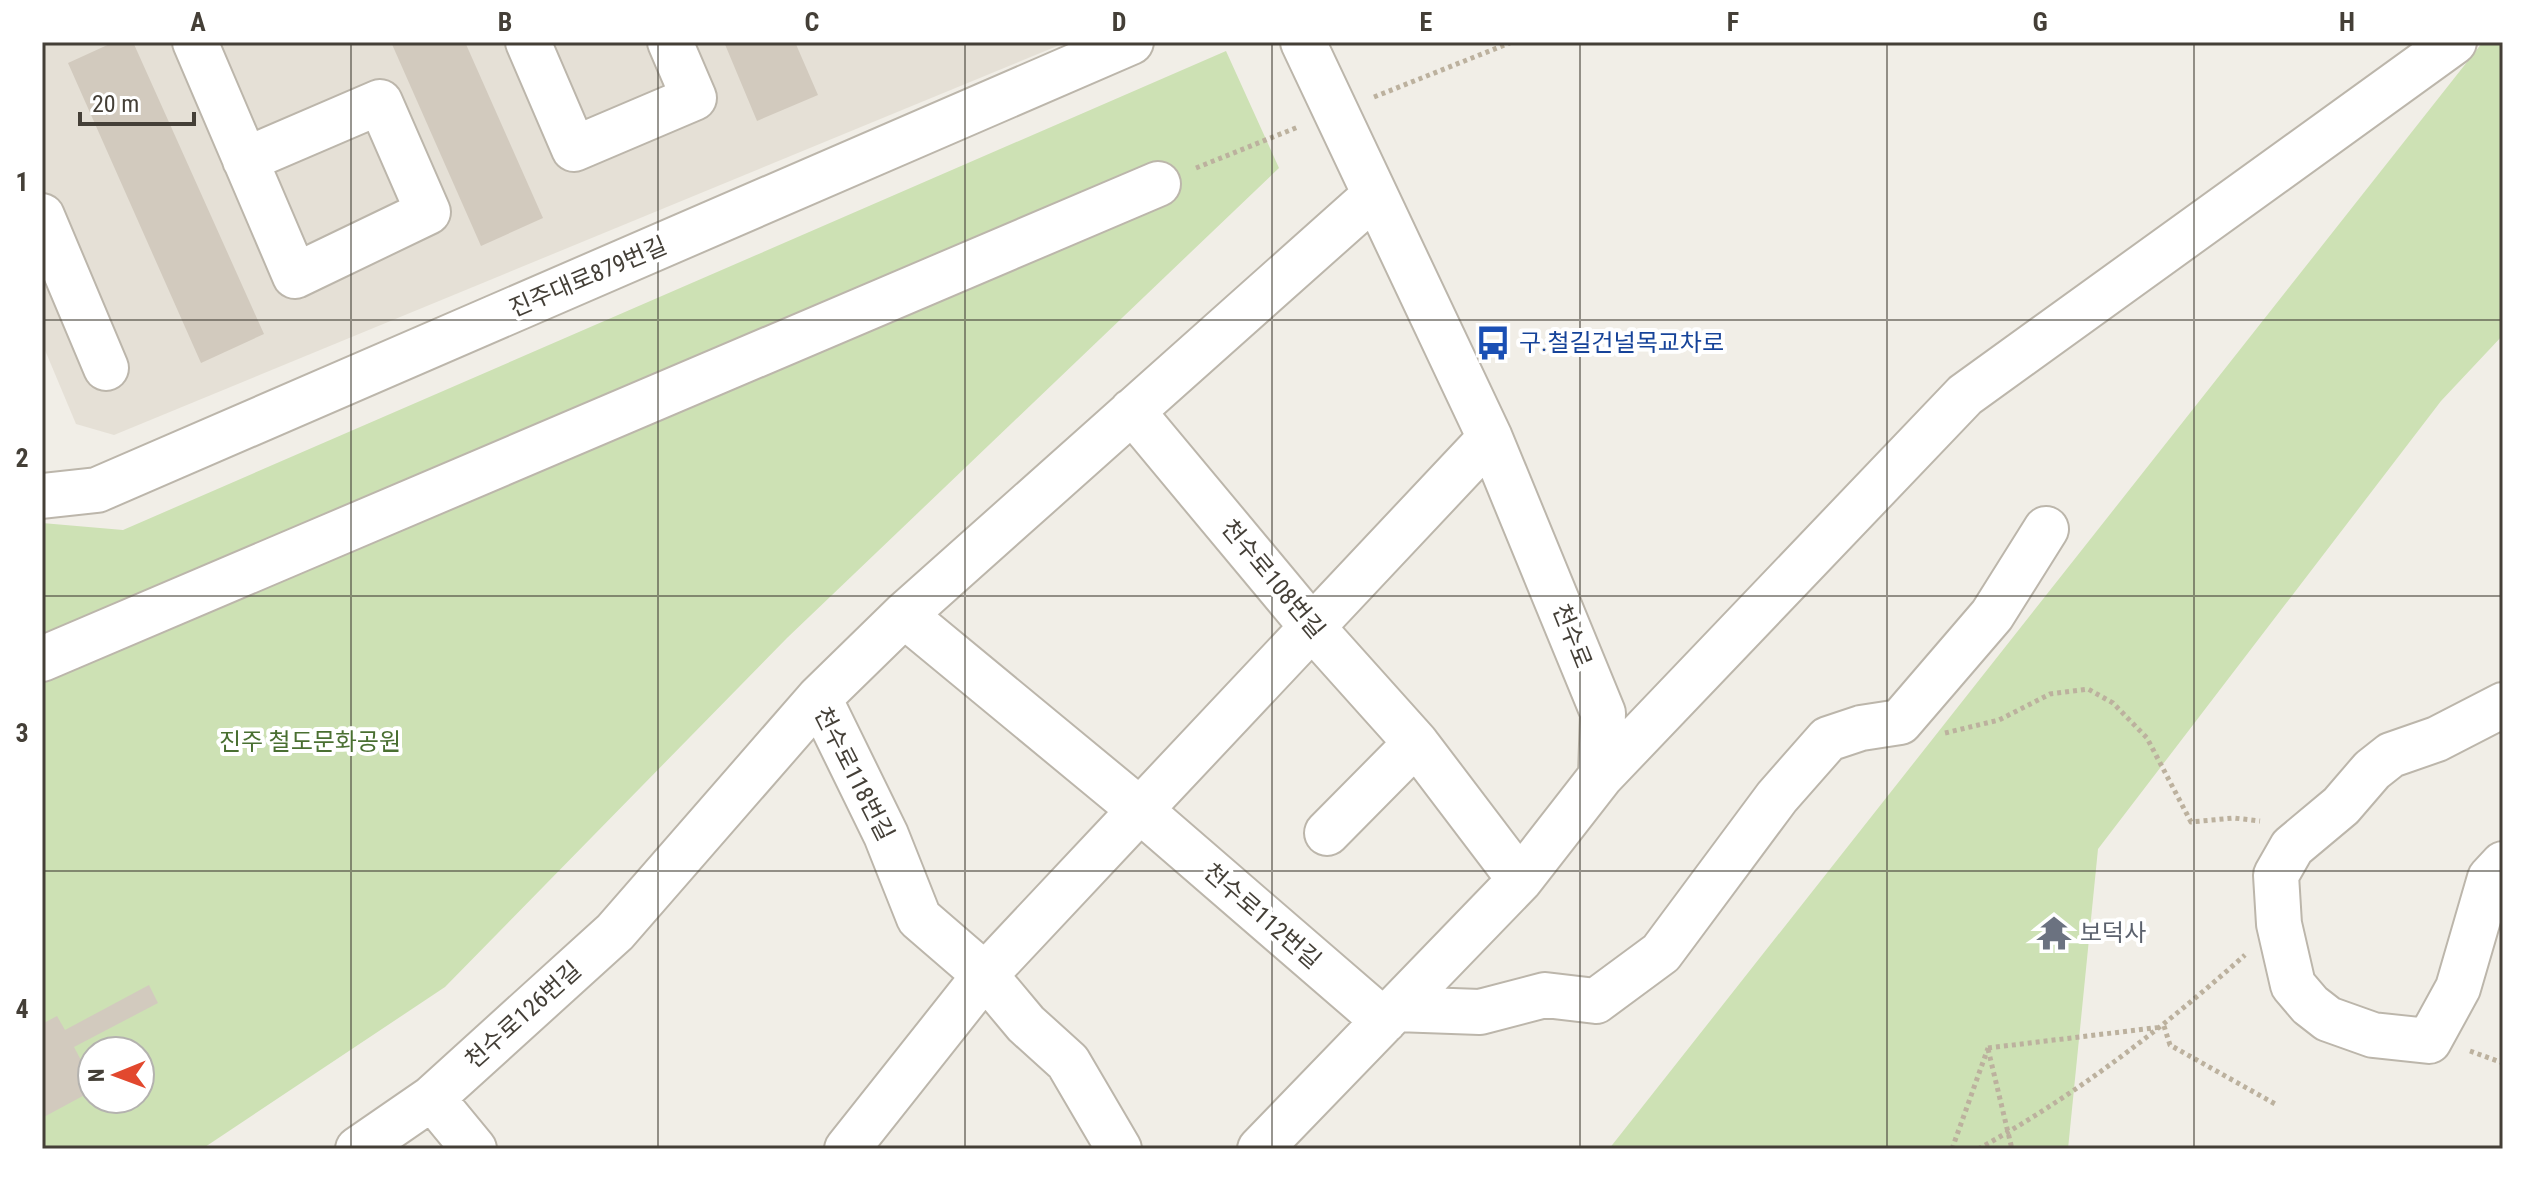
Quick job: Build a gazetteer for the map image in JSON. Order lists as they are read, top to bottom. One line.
{"streets":{"street":["진주대로879번길","천수로108번길","천수로","천수로118번길","천수로112번길","천수로126번길"]},"crossings":[["천수로118번길","천수로126번길"]],"parks":["진주 철도문화공원"],"places":{"bus stop":["구.철길건널목교차로"],"temple":["보덕사"]},"scale_bar":"20 m","north":"left","grid":{"columns":["A","B","C","D","E","F","G","H"],"rows":["1","2","3","4"]}}
